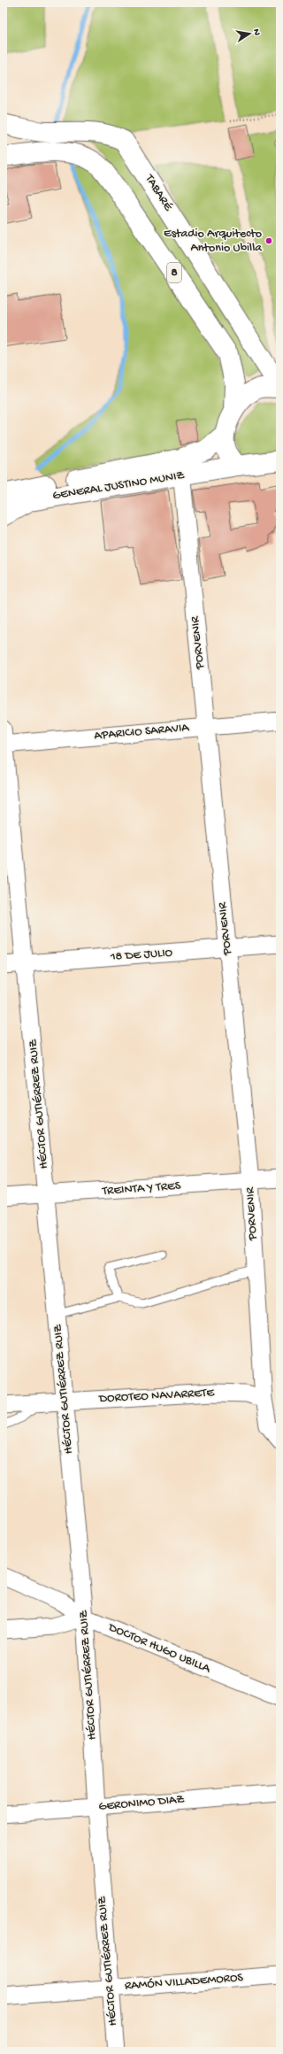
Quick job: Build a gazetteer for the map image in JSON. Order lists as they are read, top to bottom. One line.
{"streets":{"main road":["TABARÉ","8","GENERAL JUSTINO MUNIZ"],"street":["PORVENIR","APARICIO SARAVIA","18 DE JULIO","HÉCTOR GUTIÉRREZ RUIZ","TREINTA Y TRES","DOROTEO NAVARRETE","DOCTOR HUGO UBILLA","GERONIMO DIAZ","RAMÓN VILLADEMOROS"]},"crossings":[["8","GENERAL JUSTINO MUNIZ"],["GENERAL JUSTINO MUNIZ","PORVENIR"],["PORVENIR","APARICIO SARAVIA"],["PORVENIR","18 DE JULIO"],["PORVENIR","TREINTA Y TRES"],["PORVENIR","DOROTEO NAVARRETE"],["APARICIO SARAVIA","HÉCTOR GUTIÉRREZ RUIZ"],["18 DE JULIO","HÉCTOR GUTIÉRREZ RUIZ"],["HÉCTOR GUTIÉRREZ RUIZ","TREINTA Y TRES"],["HÉCTOR GUTIÉRREZ RUIZ","DOROTEO NAVARRETE"],["HÉCTOR GUTIÉRREZ RUIZ","DOCTOR HUGO UBILLA"],["HÉCTOR GUTIÉRREZ RUIZ","GERONIMO DIAZ"],["HÉCTOR GUTIÉRREZ RUIZ","RAMÓN VILLADEMOROS"]],"places":["Estadio Arquitecto Antonio Ubilla"],"north":"right"}
